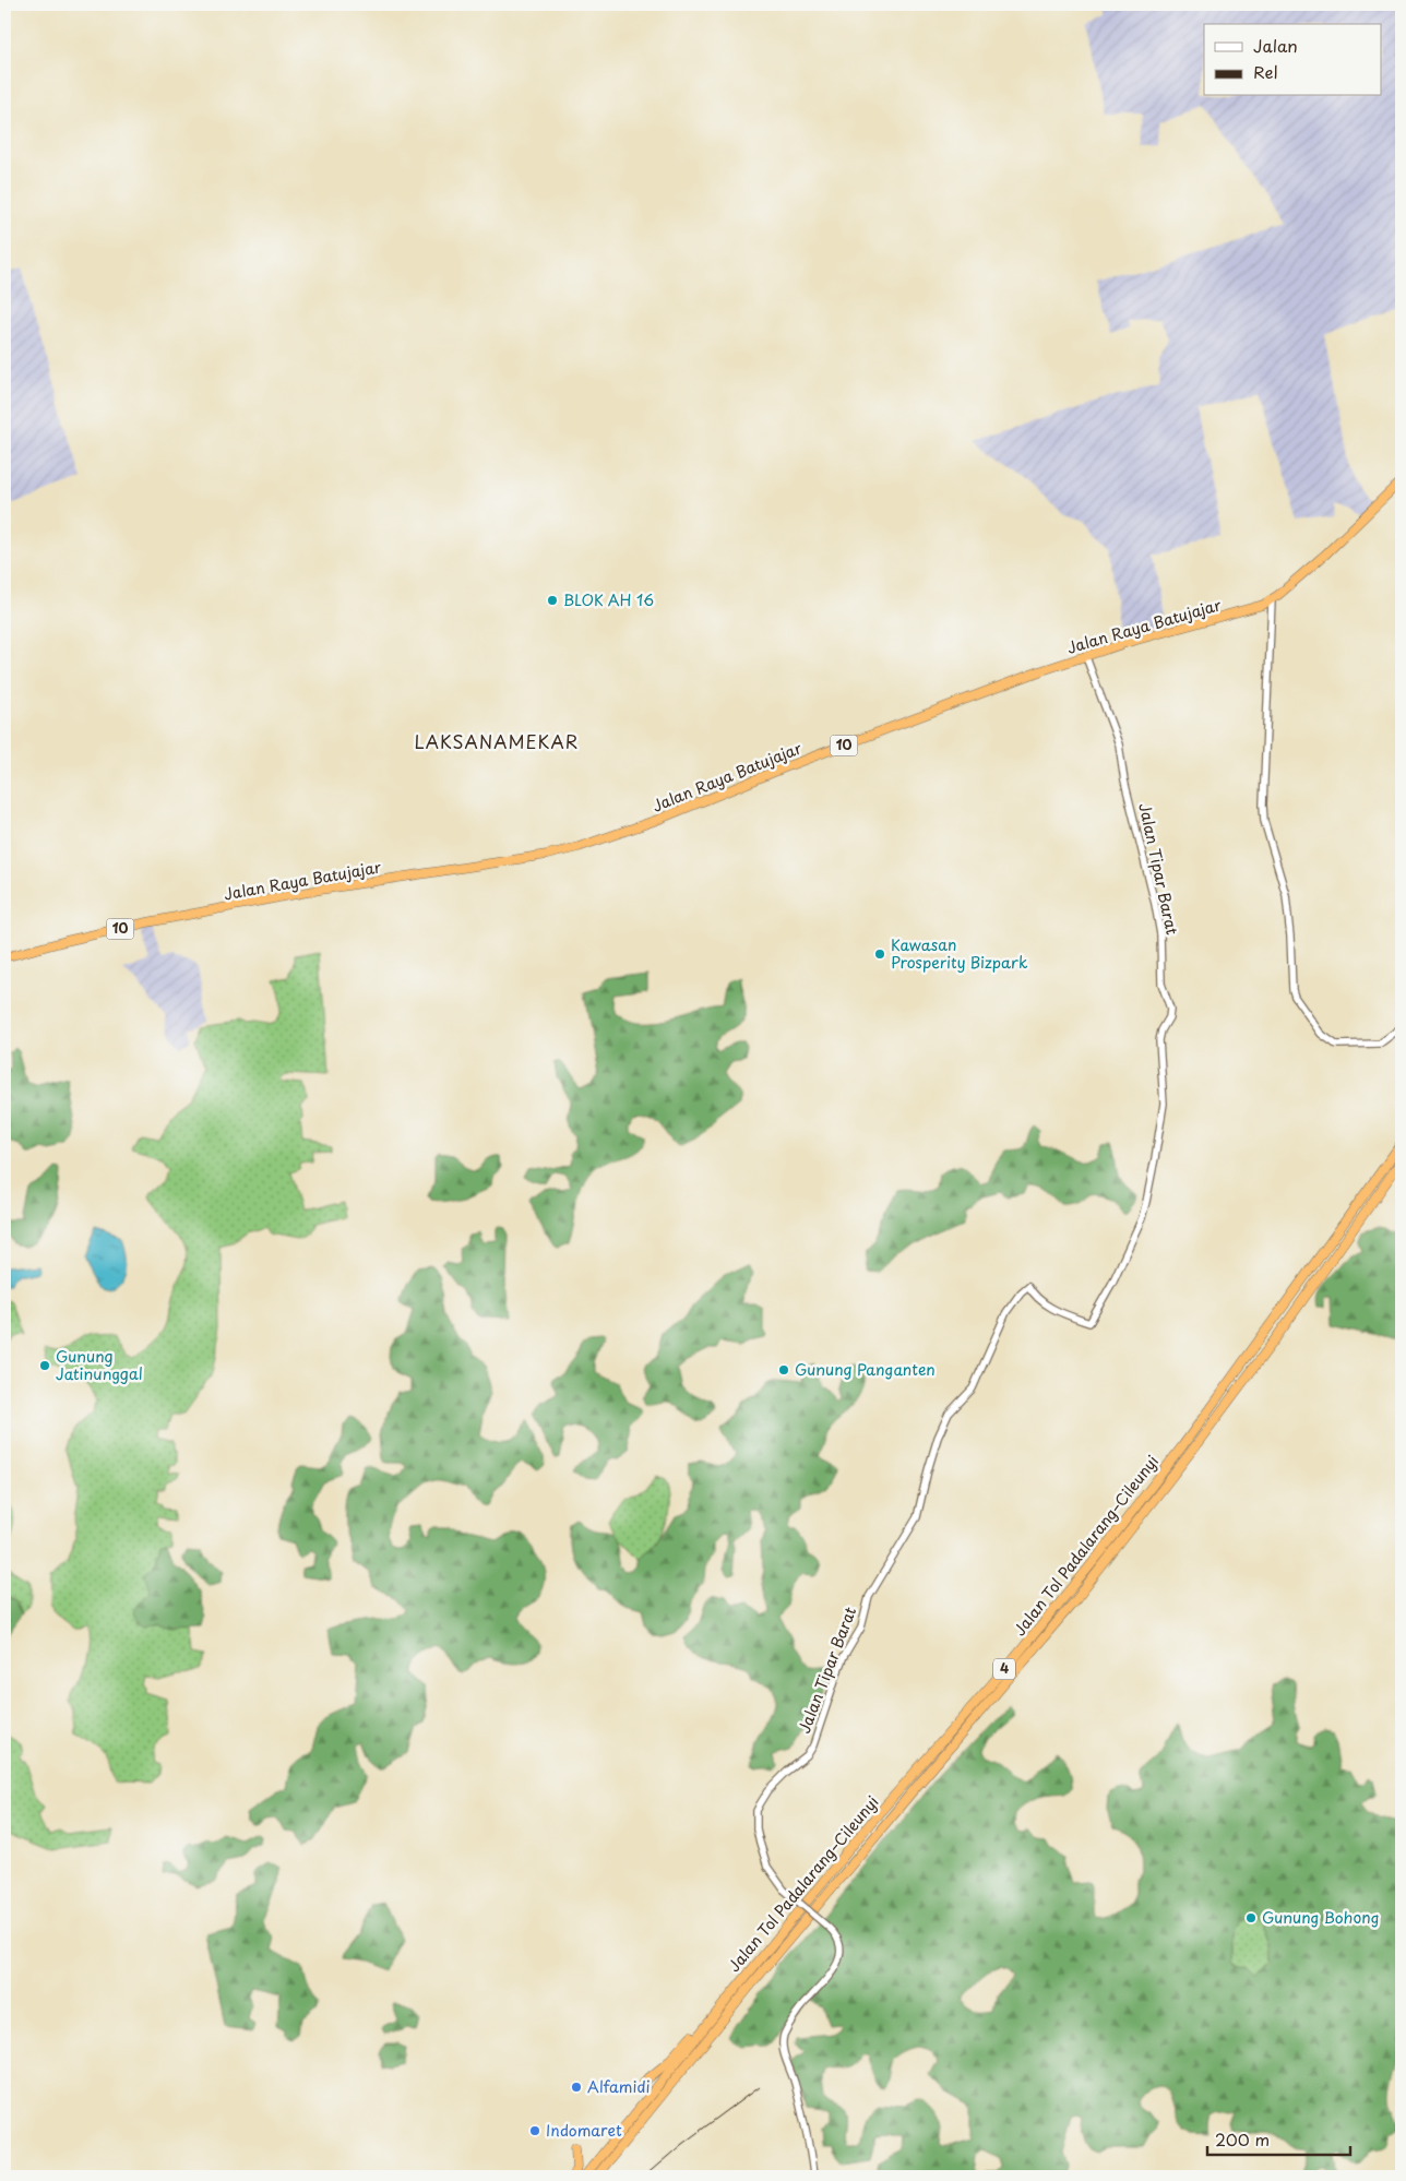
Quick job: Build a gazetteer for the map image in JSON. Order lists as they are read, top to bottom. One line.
{"streets":{"highway":["Jalan Raya Batujajar","10","Jalan Tol Padalarang–Cileunyi","4"],"street":["Jalan Tipar Barat"]},"crossings":[["Jalan Raya Batujajar","Jalan Tipar Barat"]],"districts":["LAKSANAMEKAR"],"places":["BLOK AH 16","Kawasan Prosperity Bizpark","Gunung Jatinunggal","Gunung Panganten","Gunung Bohong","Alfamidi","Indomaret"],"legend":["Jalan","Rel"],"scale_bar":"200 m"}
